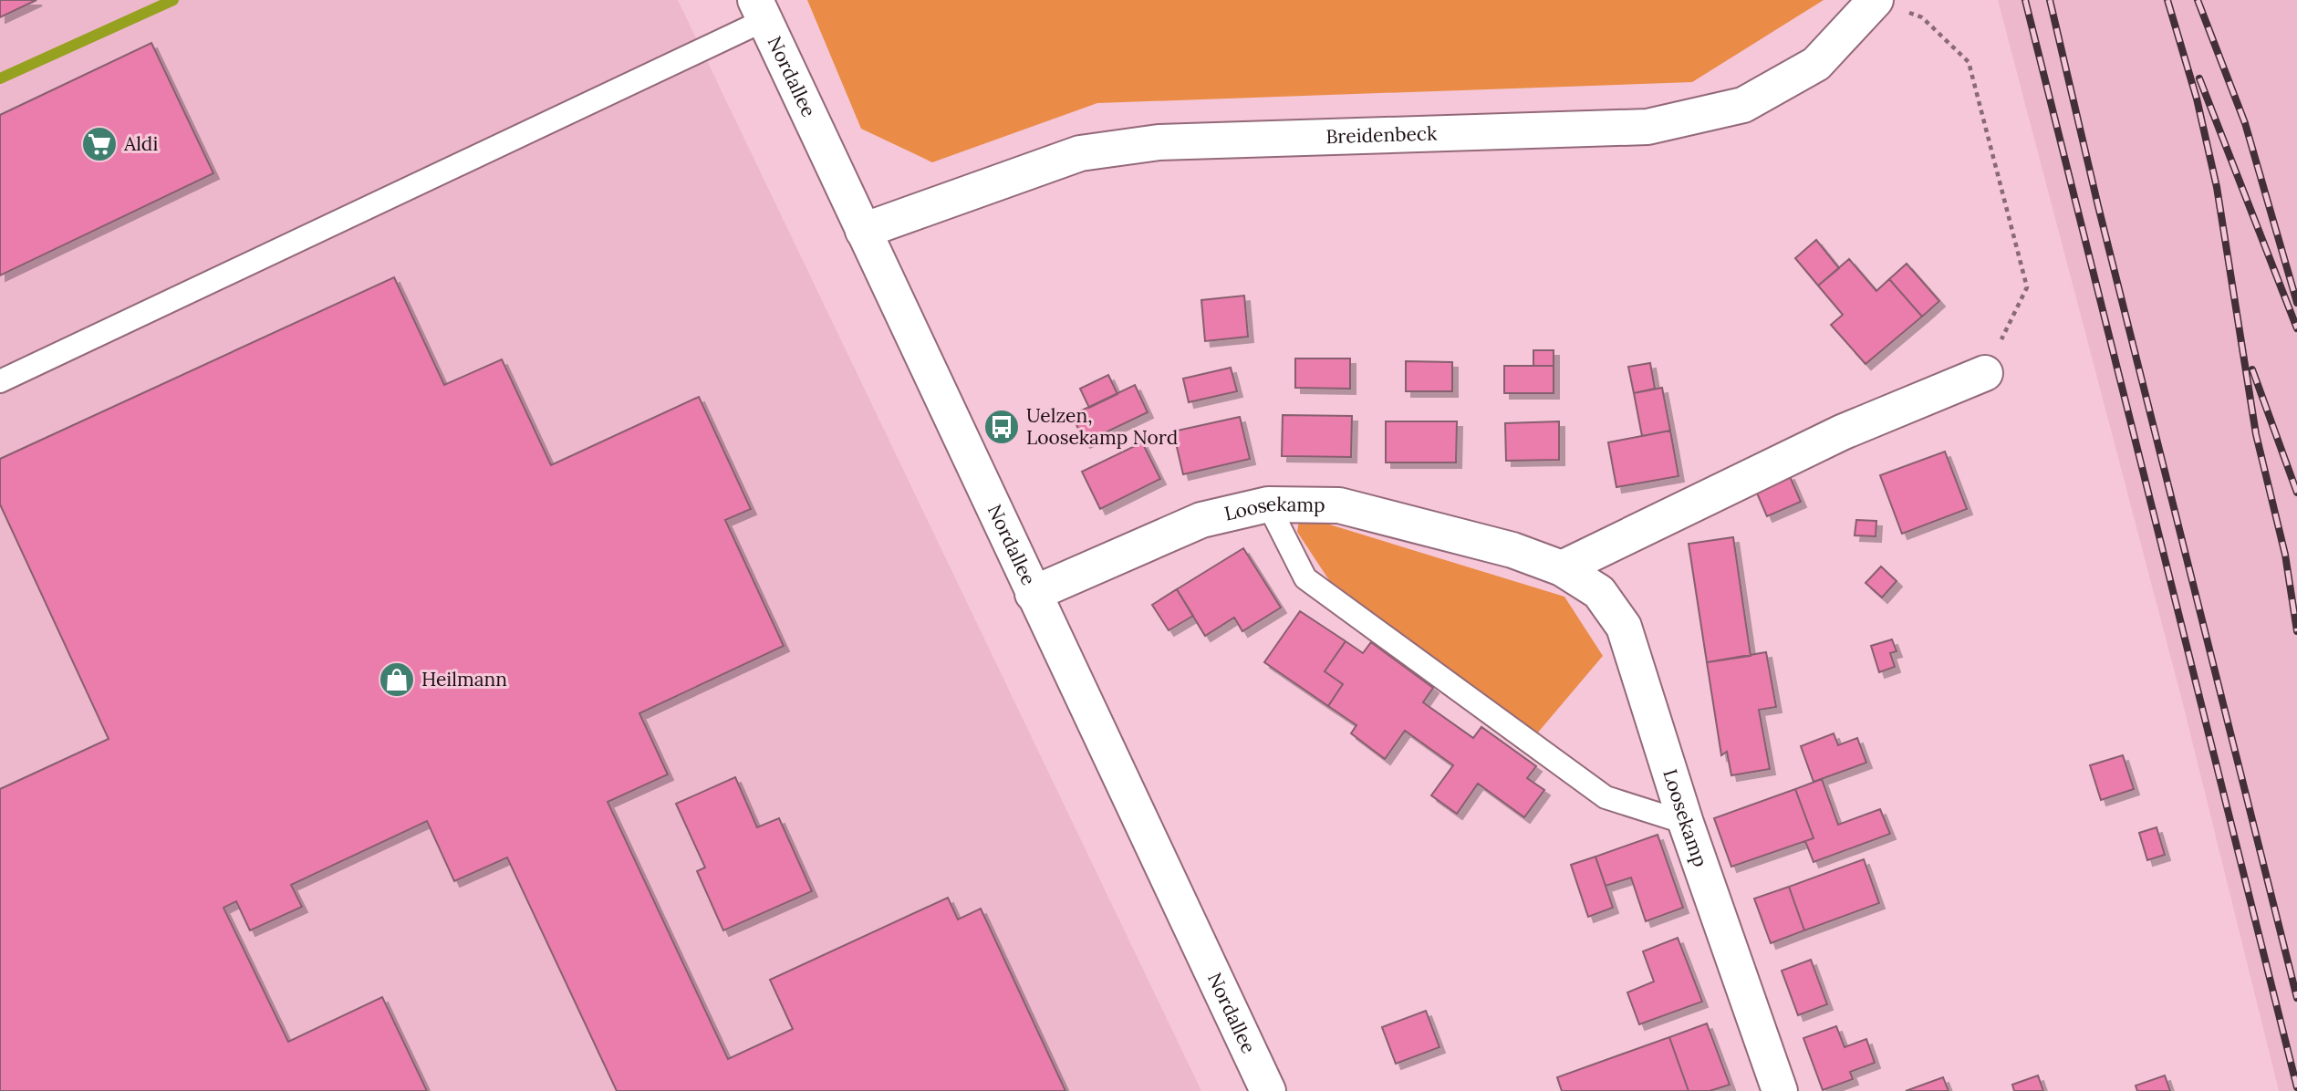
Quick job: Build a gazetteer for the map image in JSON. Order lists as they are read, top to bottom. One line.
{"streets":{"street":["Nordallee","Breidenbeck","Loosekamp"]},"crossings":[["Nordallee","Breidenbeck"],["Nordallee","Loosekamp"]],"places":{"supermarket":["Aldi"],"bus stop":["Uelzen, Loosekamp Nord"],"shop":["Heilmann"]}}
